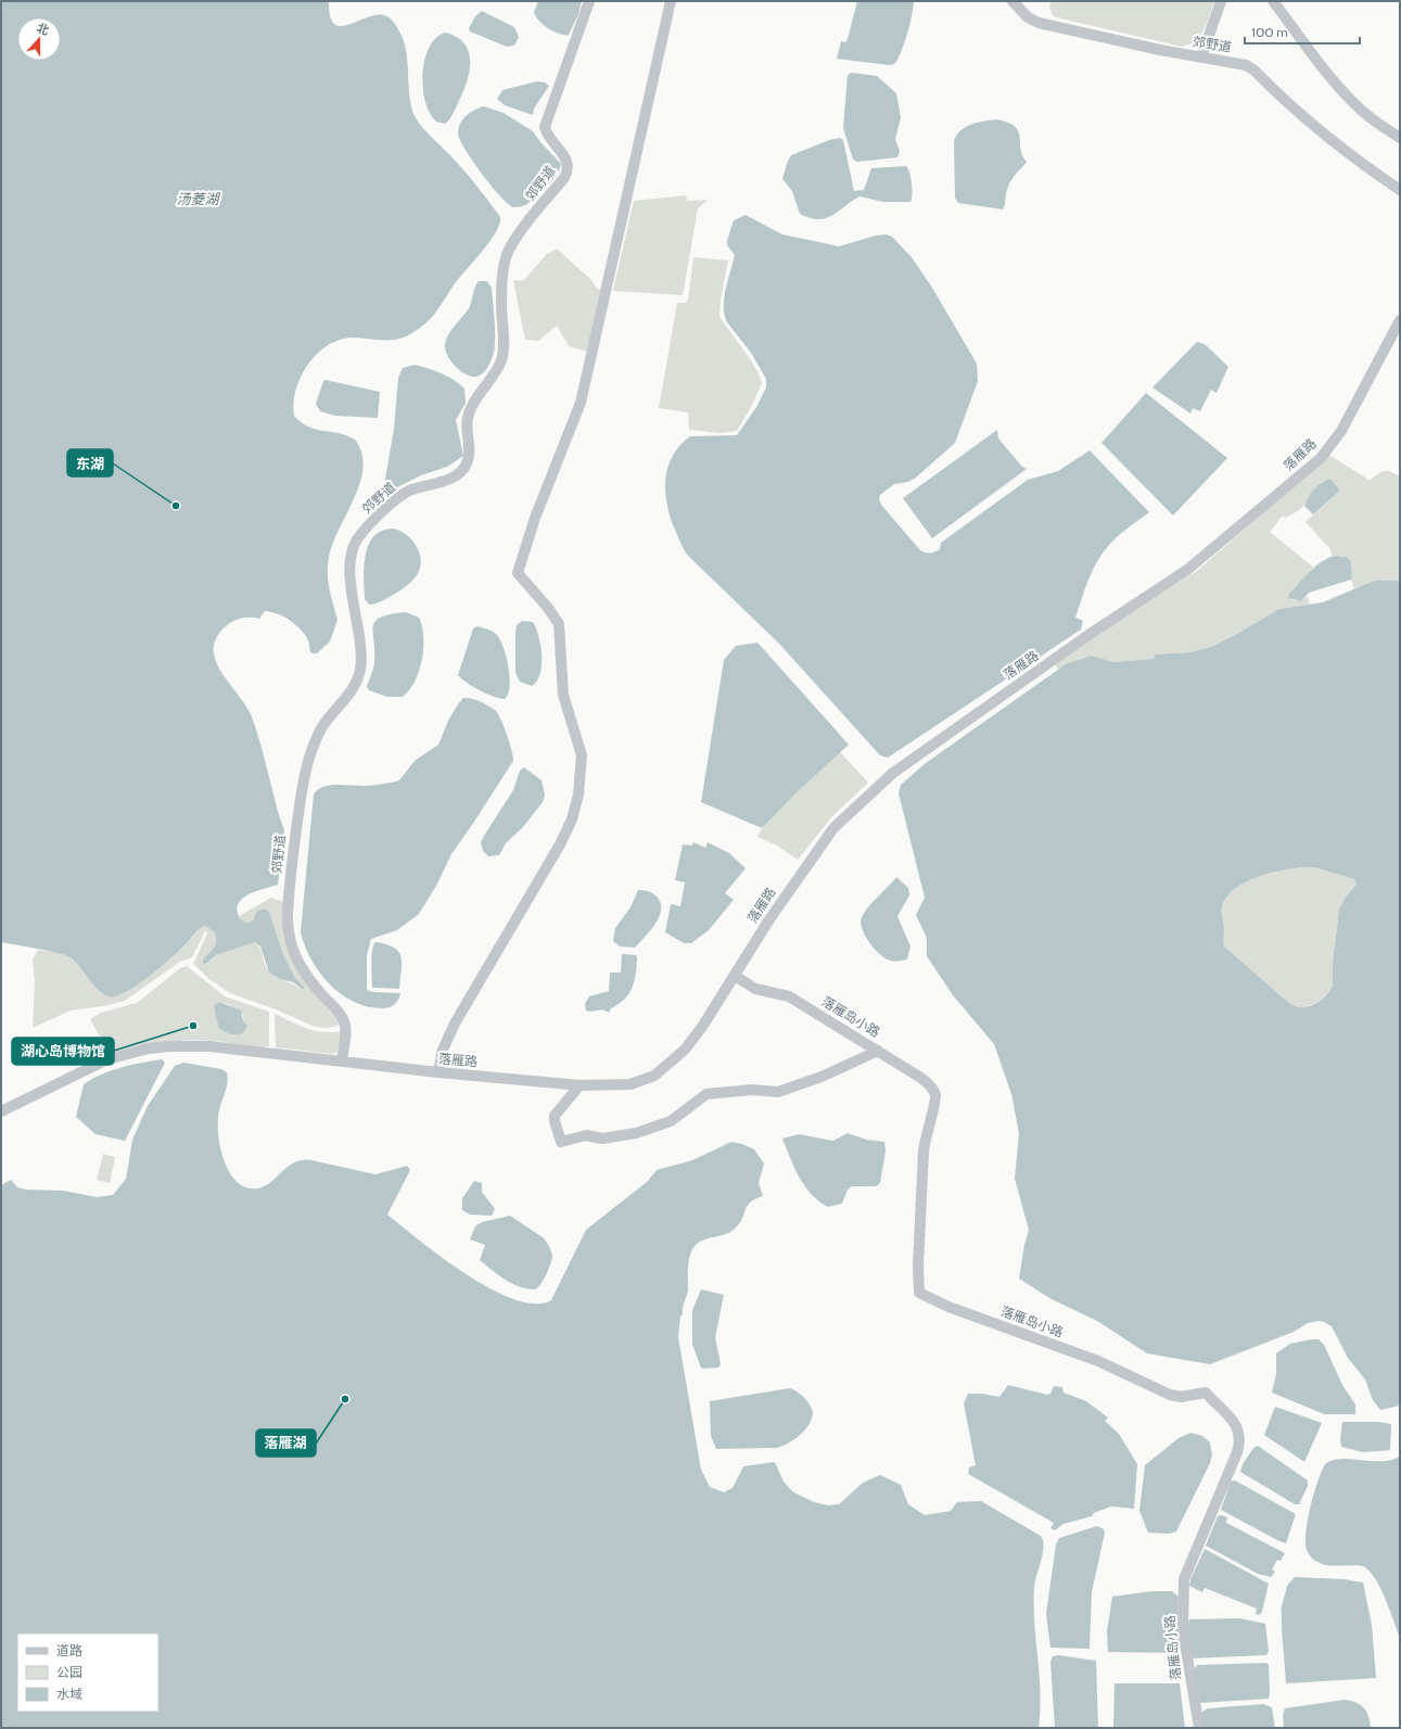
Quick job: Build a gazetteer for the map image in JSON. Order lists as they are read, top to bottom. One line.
{"streets":{"street":["郊野道","落雁路","落雁岛小路"]},"crossings":[["郊野道","落雁路"],["落雁路","落雁岛小路"]],"water":["汤菱湖"],"places":["东湖","湖心岛博物馆","落雁湖"],"legend":["道路","公园","水域"],"scale_bar":"100 m","north":"top"}
